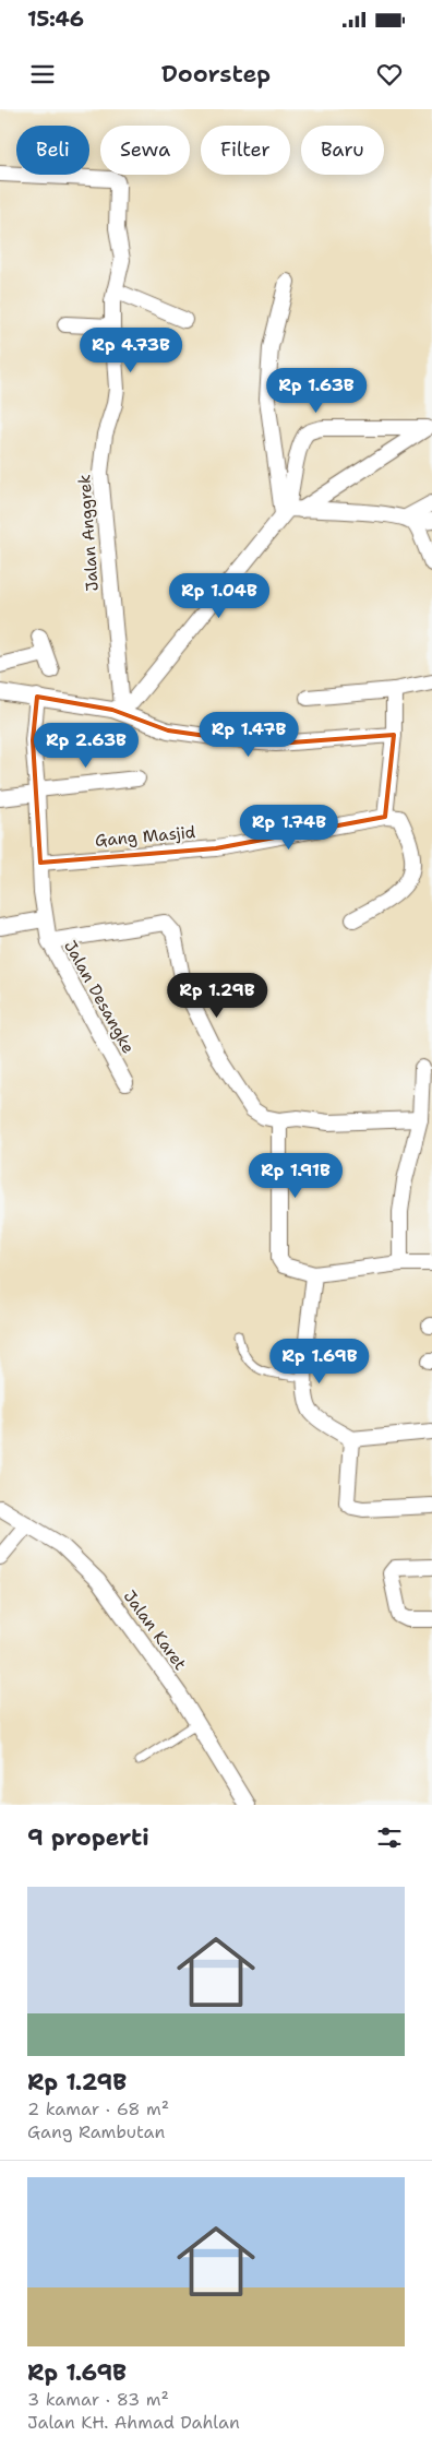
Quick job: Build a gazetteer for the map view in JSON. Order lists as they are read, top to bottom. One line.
{"streets":{"street":["Jalan Anggrek","Gang Masjid","Jalan Desangke","Jalan Karet"]},"crossings":[["Gang Masjid","Jalan Desangke"]],"page":{"status":"15:46","header":"Doorstep","chip":["Beli","Sewa","Filter","Baru"],"price":["Rp 4.73B","Rp 1.63B","Rp 1.04B","Rp 1.47B","Rp 2.63B","Rp 1.74B","Rp 1.29B","Rp 1.91B","Rp 1.69B"],"heading":"9 properti","list":[{"name":"Rp 1.29B","note":"2 kamar · 68 m² · Gang Rambutan"},{"name":"Rp 1.69B","note":"3 kamar · 83 m² · Jalan KH. Ahmad Dahlan"}]}}
